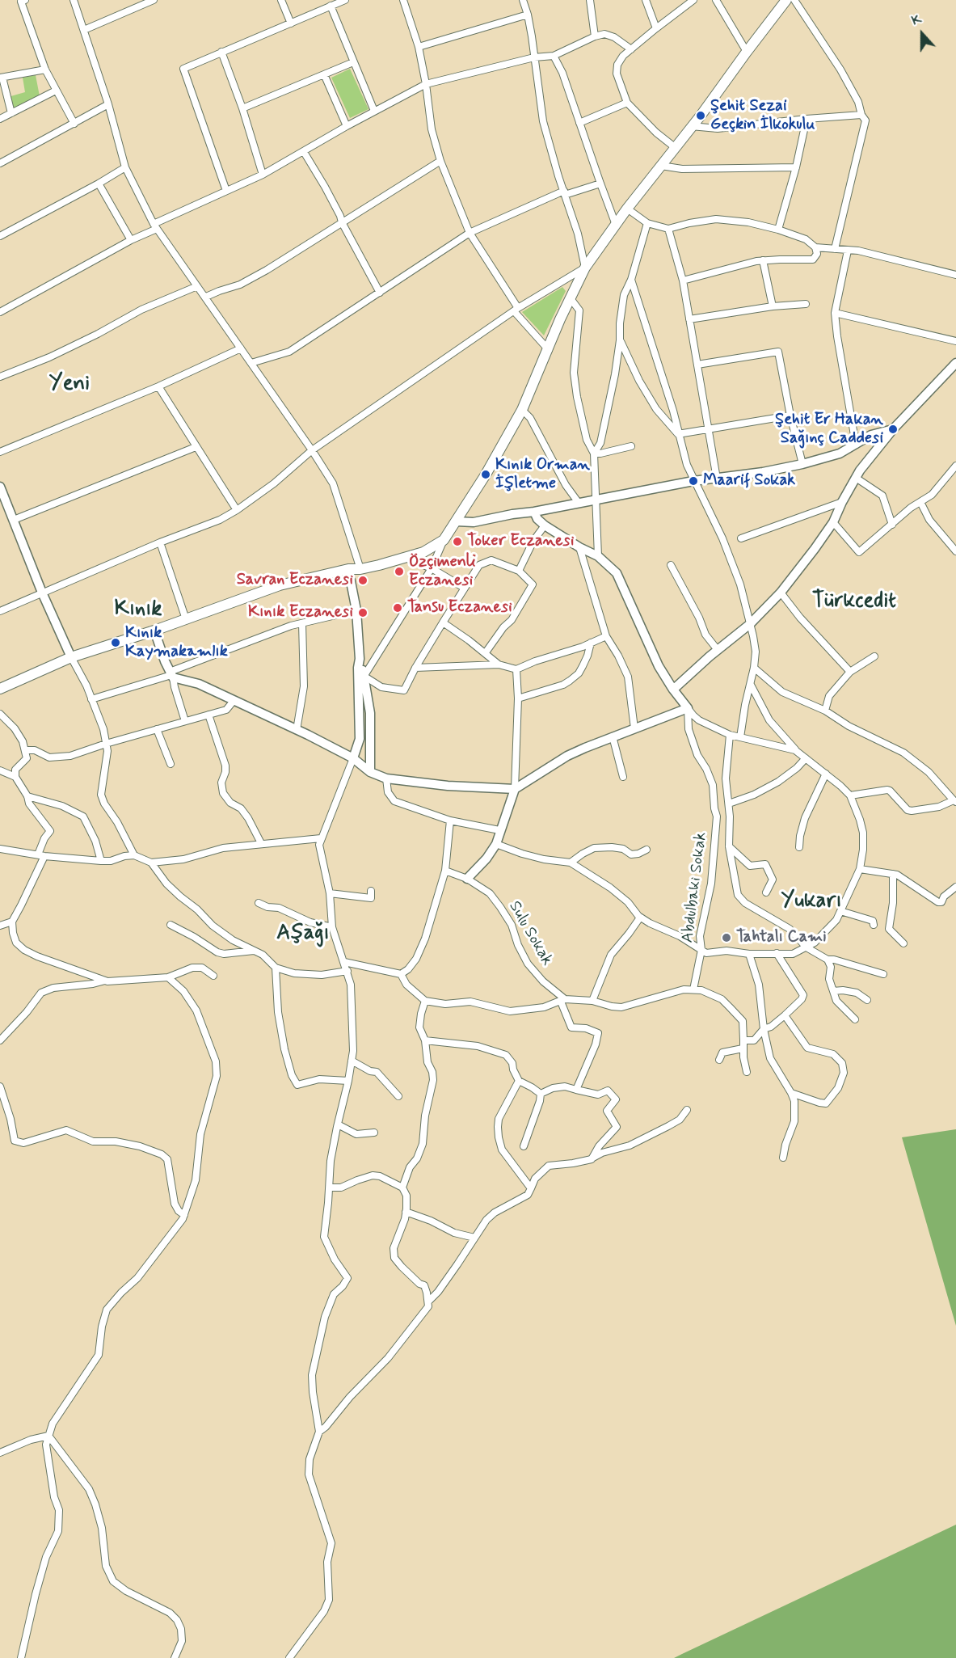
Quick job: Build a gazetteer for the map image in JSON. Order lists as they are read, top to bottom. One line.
{"streets":{"street":["Abdulbaki Sokak","Sulu Sokak"]},"districts":["Yeni","Türkcedit","Kınık","Yukarı","Aşağı"],"places":["Şehit Sezai Geçkin İlkokulu","Şehit Er Hakan Sağınç Caddesi","Kınık Orman İşletme","Maarif Sokak","Toker Eczanesi","Özçimenli Eczanesi","Savran Eczanesi","Tansu Eczanesi","Kınık Eczanesi","Kınık Kaymakamlık","Tahtalı Cami"],"north":"top"}
